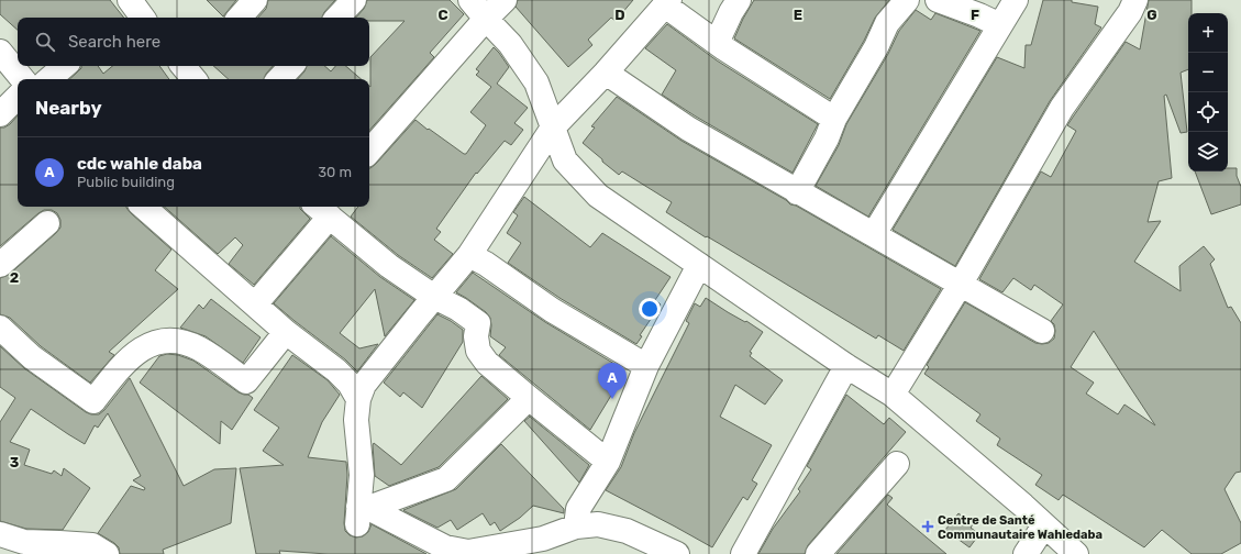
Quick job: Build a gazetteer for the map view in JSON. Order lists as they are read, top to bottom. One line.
{"places":{"health":["Centre de Santé Communautaire Wahledaba"]},"page":{"map_buttons":["+","−"],"search":"Search here","heading":"Nearby","list":[{"mark":"A","name":"cdc wahle daba","note":"Public building","value":"30 m"}],"pins":"A"},"grid":{"columns":["C","D","E","F","G"],"rows":["2","3"]}}
